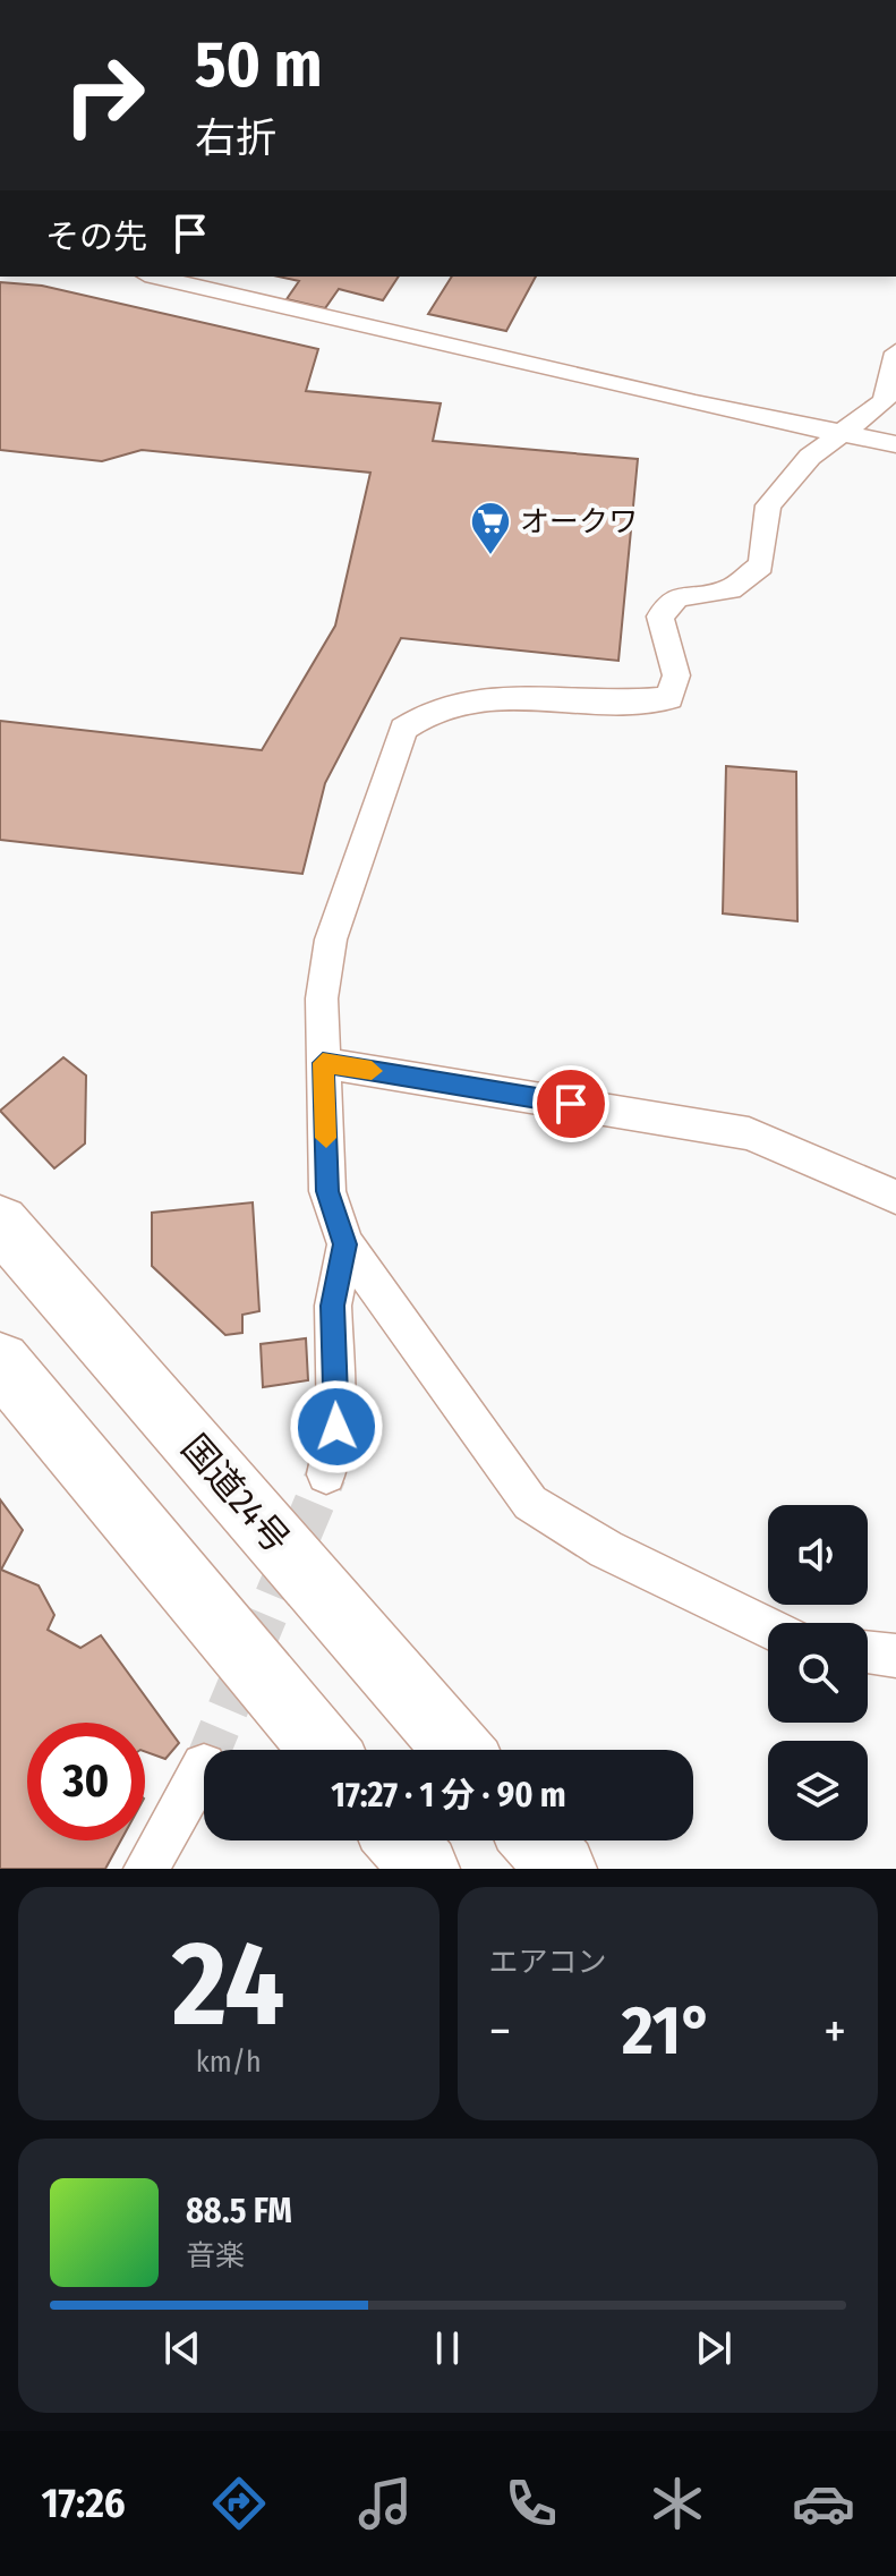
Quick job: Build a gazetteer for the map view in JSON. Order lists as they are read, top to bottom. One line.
{"streets":{"highway":["国道24号"]},"places":{"supermarket":["オークワ"]},"page":{"turn":["50 m","右折"],"then":"その先","limit":"30","trip":"17:27 · 1 分 · 90 m","tile":[["24","km/h"],"エアコン"],"heat":["−","21°","+"],"song":["88.5 FM","音楽"],"tabs":"17:26"}}
